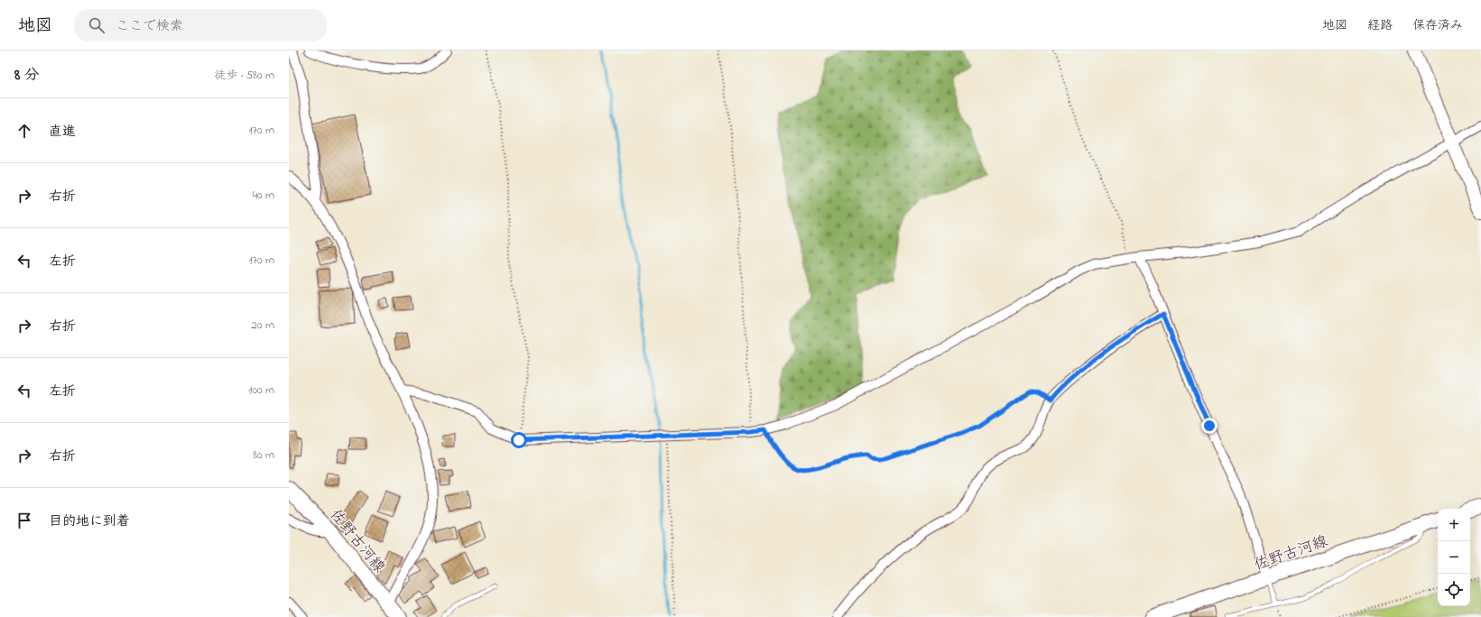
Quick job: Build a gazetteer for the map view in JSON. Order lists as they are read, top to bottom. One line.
{"streets":{"main road":["佐野古河線"]},"page":{"header":"地図","search":"ここで検索","nav":["地図","経路","保存済み"],"heading":["8 分","徒歩 · 580 m"],"list":[["直進","170 m"],["右折","40 m"],["左折","170 m"],["右折","20 m"],["左折","100 m"],["右折","80 m"],"目的地に到着"],"map_buttons":["+","−"]}}
